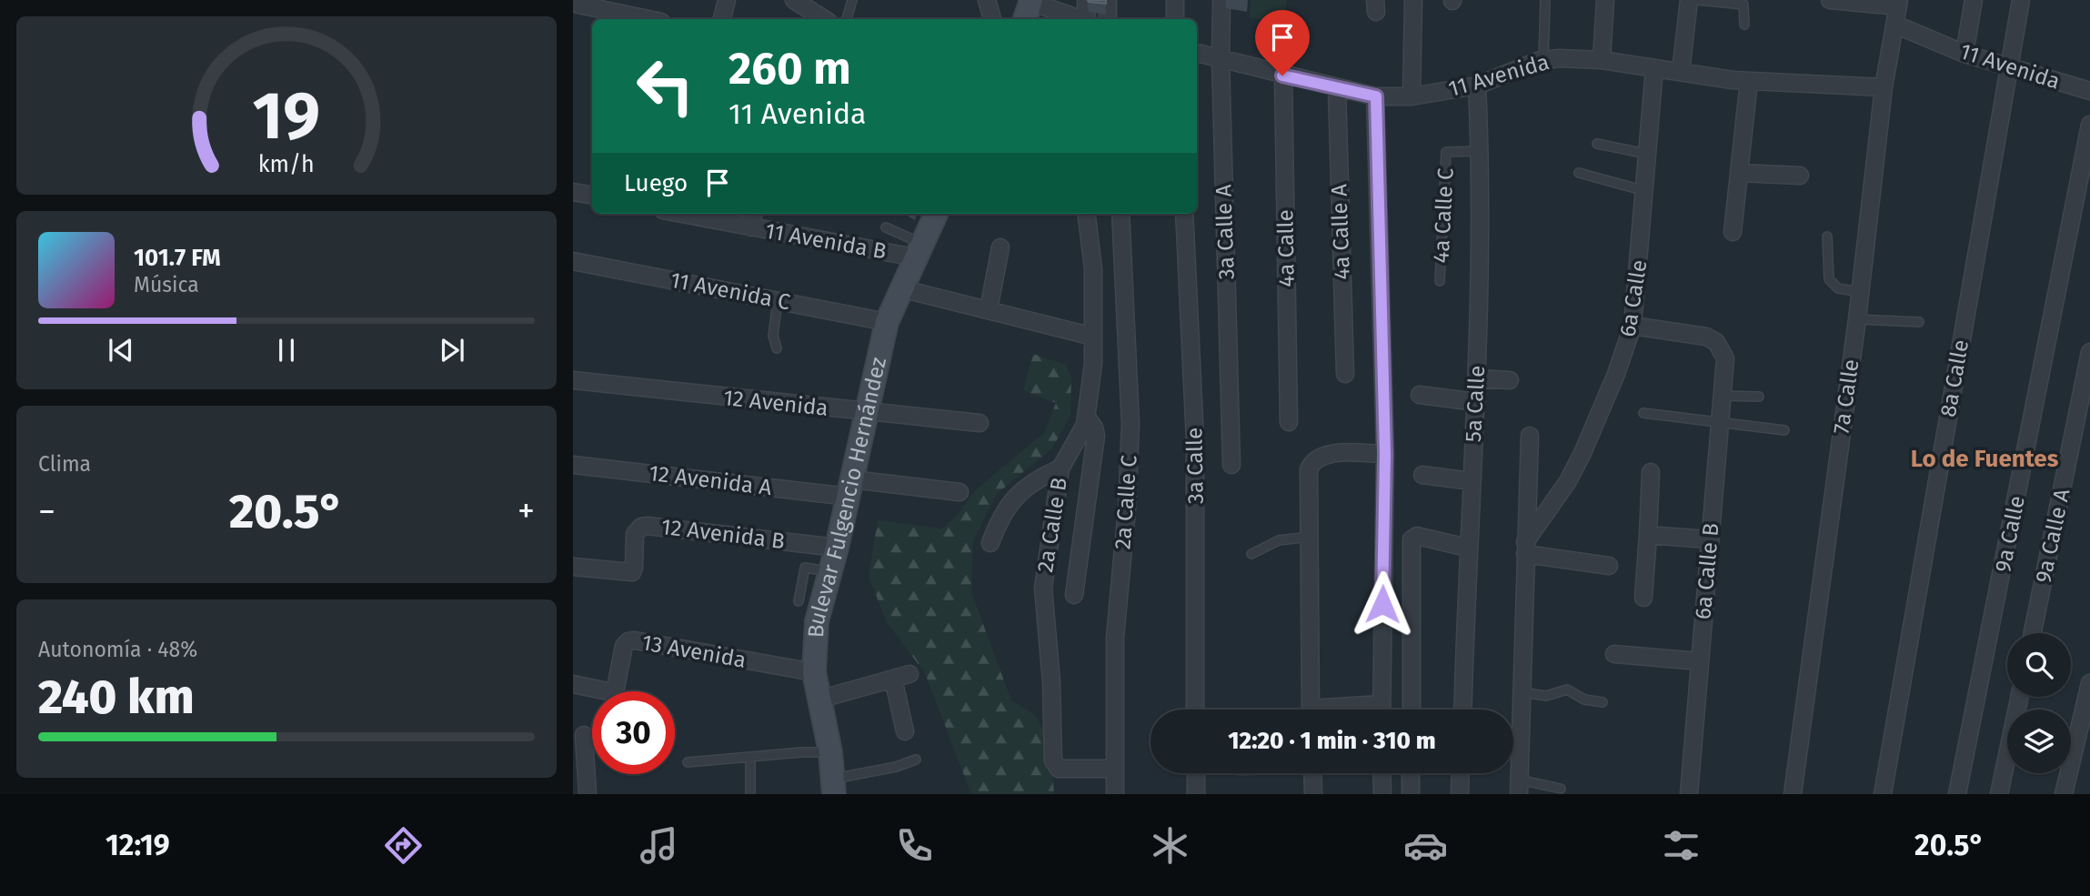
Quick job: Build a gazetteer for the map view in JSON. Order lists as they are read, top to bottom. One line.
{"streets":{"street":["11 Avenida","3a Calle A","4a Calle A","11 Avenida B","4a Calle","11 Avenida C","6a Calle","8a Calle","7a Calle","12 Avenida","5a Calle","3a Calle","12 Avenida A","Bulevar Fulgencio Hernández","2a Calle C","2a Calle B","12 Avenida B","9a Calle","9a Calle A","6a Calle B","13 Avenida"],"lane":["4a Calle C"]},"crossings":[["11 Avenida","3a Calle A"],["11 Avenida","4a Calle A"],["11 Avenida","4a Calle"],["11 Avenida","6a Calle"],["11 Avenida","8a Calle"],["11 Avenida","7a Calle"],["11 Avenida","5a Calle"],["4a Calle C","5a Calle"],["11 Avenida B","Bulevar Fulgencio Hernández"],["11 Avenida C","Bulevar Fulgencio Hernández"],["6a Calle","6a Calle B"],["12 Avenida","Bulevar Fulgencio Hernández"],["12 Avenida A","Bulevar Fulgencio Hernández"],["Bulevar Fulgencio Hernández","12 Avenida B"],["Bulevar Fulgencio Hernández","13 Avenida"],["2a Calle C","2a Calle B"]],"districts":["Lo de Fuentes"],"page":{"turn":["260 m","11 Avenida"],"then":"Luego","song":["101.7 FM","Música"],"tile":["Clima",["Autonomía · 48%","240 km"]],"heat":["−","20.5°","+"],"limit":"30","trip":"12:20 · 1 min · 310 m","tabs":["12:19","20.5°"],"gauge":["19","km/h"]}}
